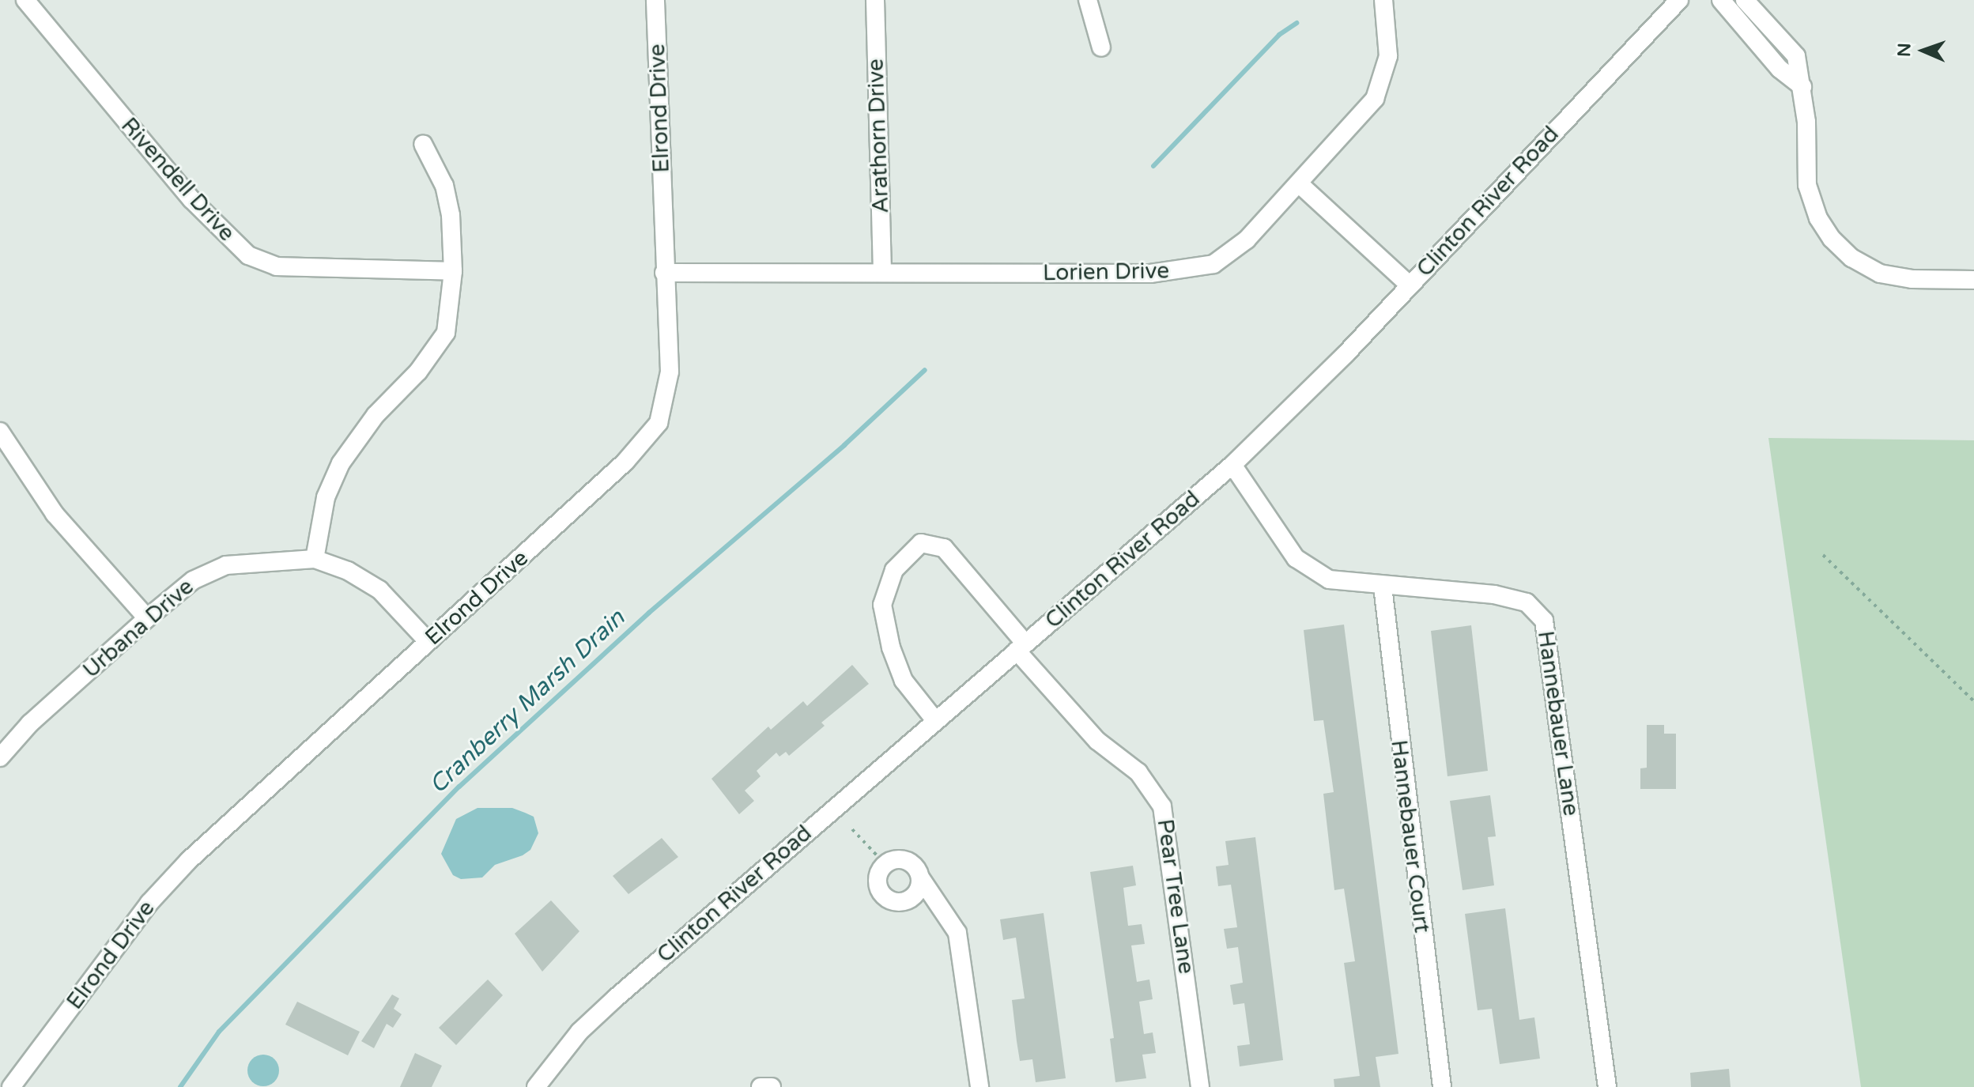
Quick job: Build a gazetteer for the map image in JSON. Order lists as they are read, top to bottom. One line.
{"streets":{"street":["Elrond Drive","Arathorn Drive","Rivendell Drive","Clinton River Road","Lorien Drive","Urbana Drive","Hannebauer Lane","Hannebauer Court","Pear Tree Lane"]},"crossings":[["Elrond Drive","Lorien Drive"],["Elrond Drive","Urbana Drive"],["Arathorn Drive","Lorien Drive"],["Clinton River Road","Hannebauer Lane"],["Clinton River Road","Pear Tree Lane"],["Hannebauer Lane","Hannebauer Court"]],"water":["Cranberry Marsh Drain"],"north":"left"}
